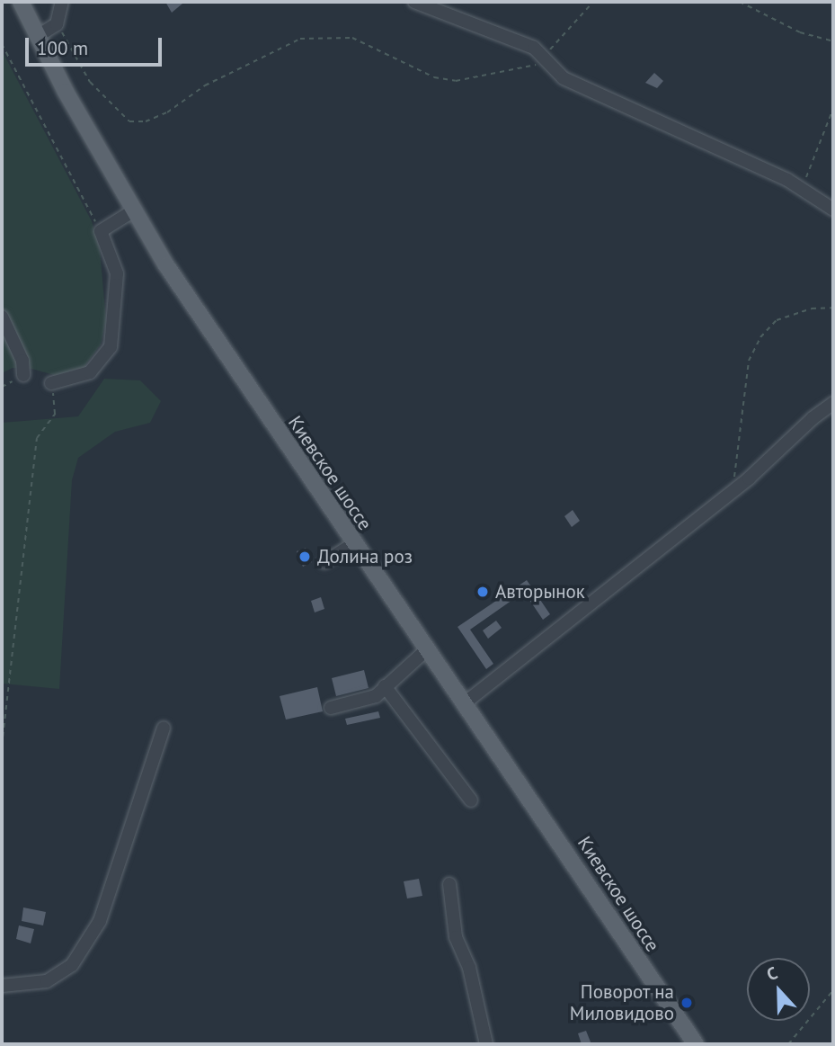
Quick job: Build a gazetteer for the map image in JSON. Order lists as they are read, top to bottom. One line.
{"streets":{"main road":["Киевское шоссе"]},"places":["Долина роз","Авторынок","Поворот на Миловидово"],"scale_bar":"100 m","north":"top"}
